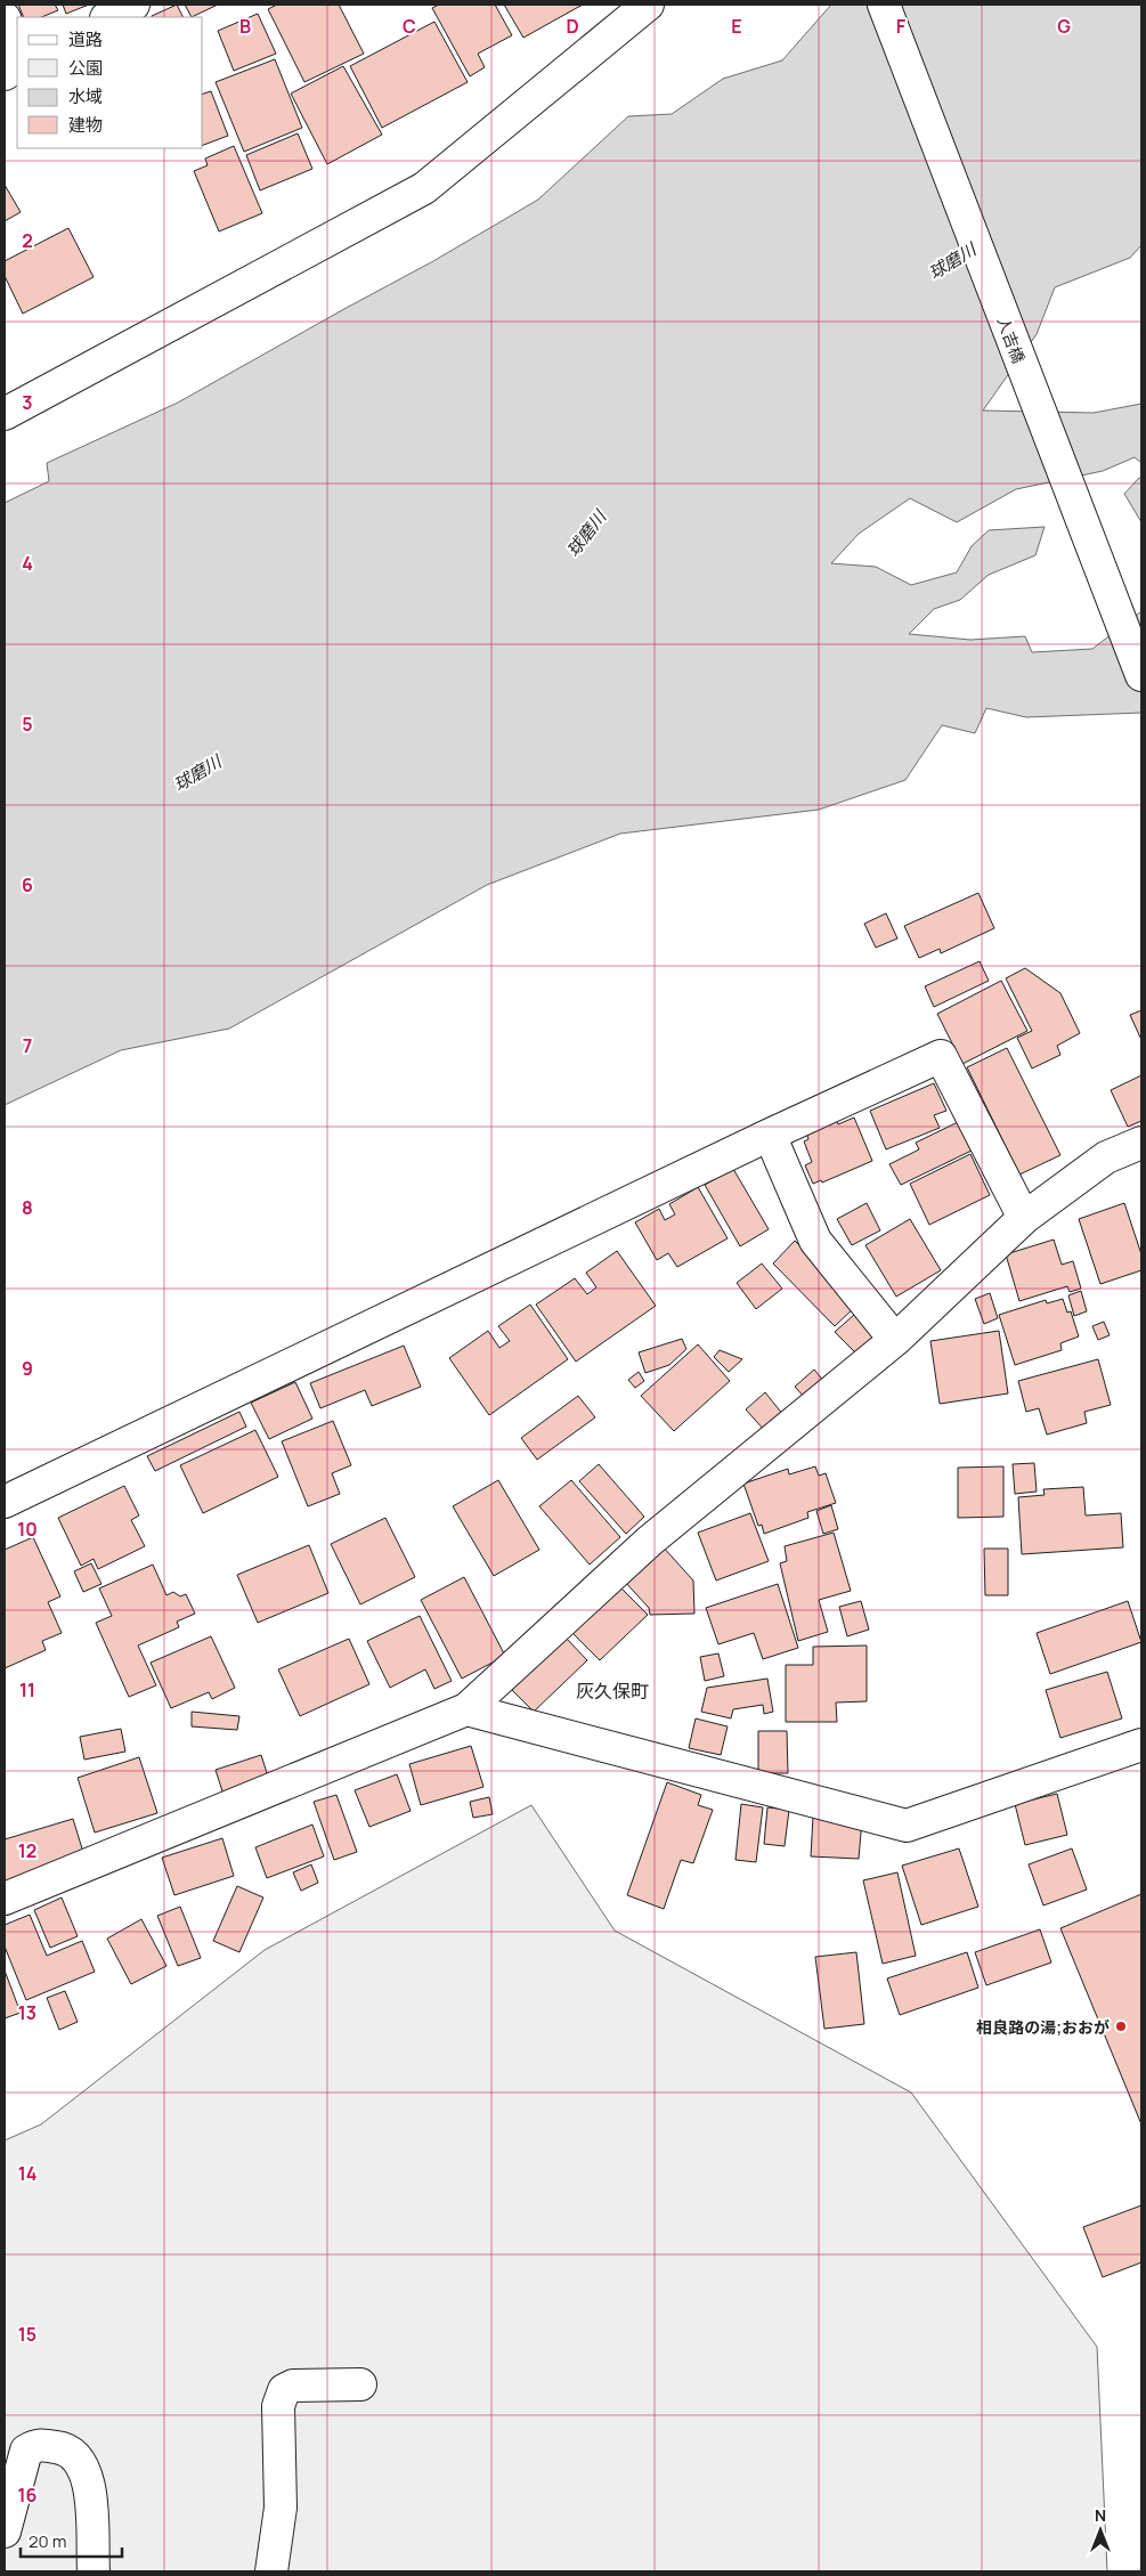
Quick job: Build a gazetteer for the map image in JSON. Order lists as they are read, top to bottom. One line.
{"streets":{"street":["人吉橋"]},"districts":["灰久保町"],"water":["球磨川"],"places":["相良路の湯;おおが"],"legend":["道路","公園","水域","建物"],"scale_bar":"20 m","north":"top","grid":{"columns":["B","C","D","E","F","G"],"rows":["2","3","4","5","6","7","8","9","10","11","12","13","14","15","16"]}}
